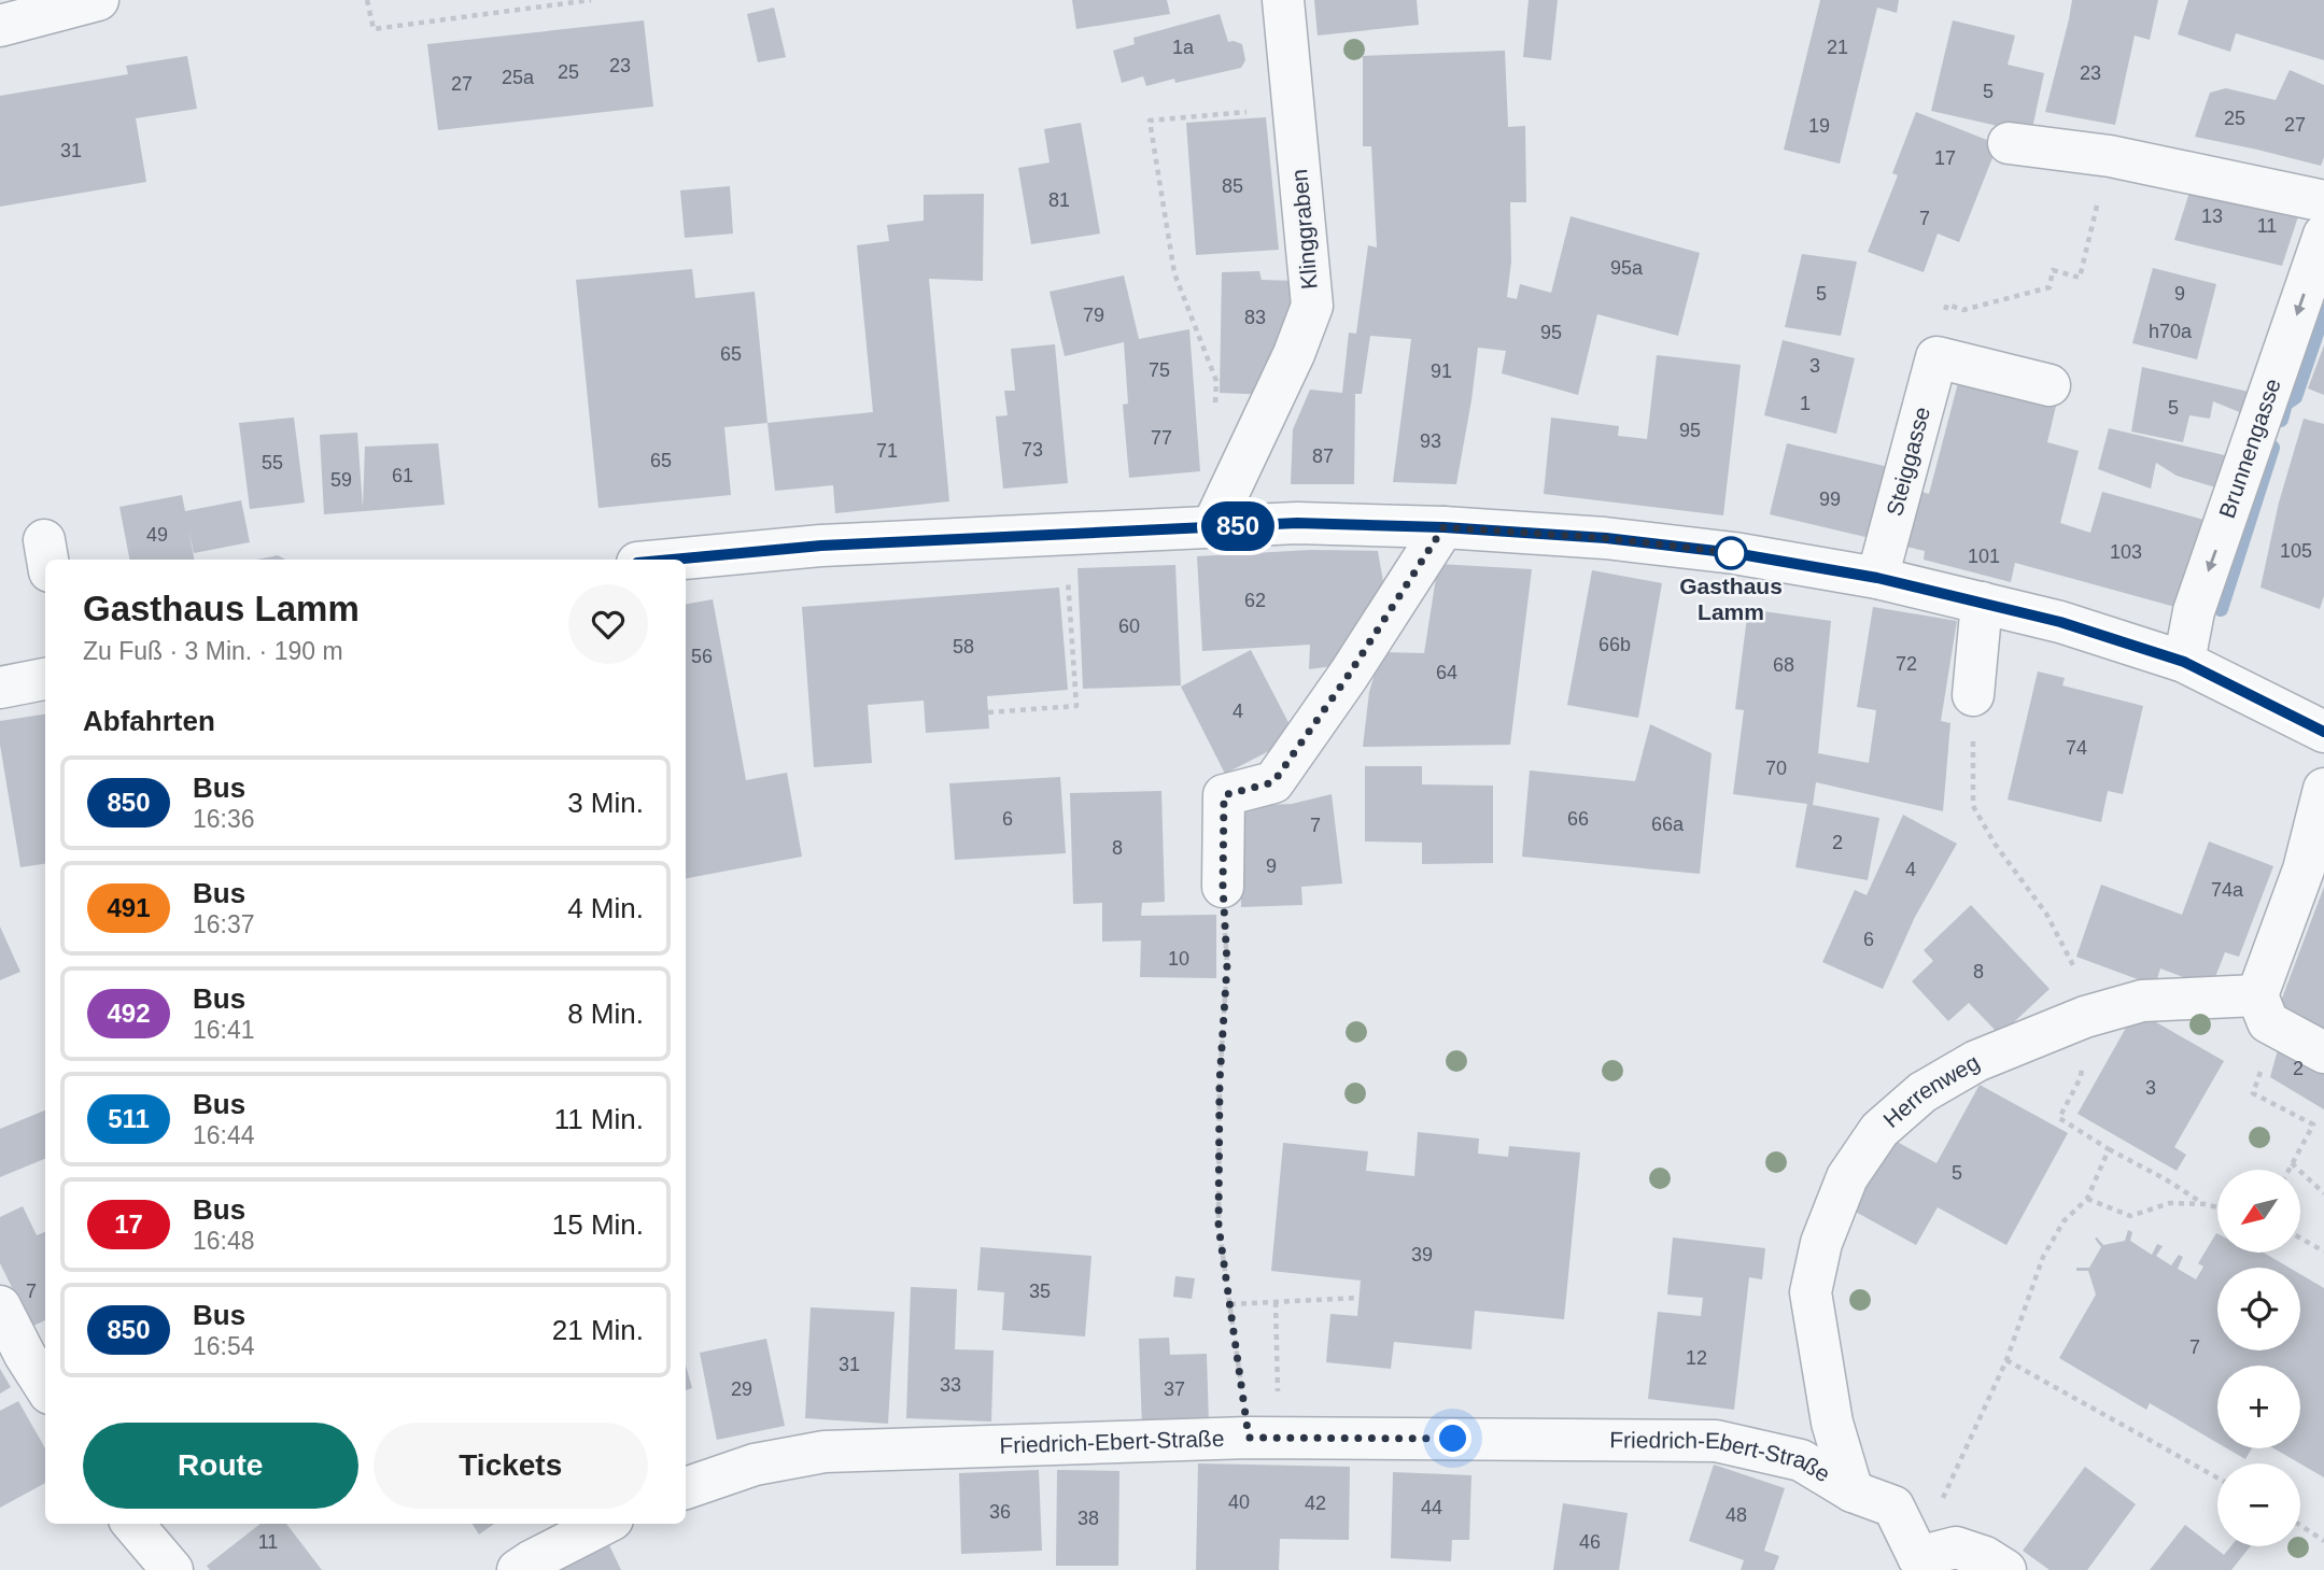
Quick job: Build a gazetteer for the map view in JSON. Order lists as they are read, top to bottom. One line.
{"streets":{"street":["Klinggraben","Brunnengasse","Steiggasse","Herrenweg","Friedrich-Ebert-Straße"]},"crossings":[["Herrenweg","Friedrich-Ebert-Straße"]],"one_way":["Brunnengasse"],"places":["Gasthaus Lamm"],"lines":["bus line 850"],"house_numbers":["1a","21","23","25","23","25a","27","5","25","27","19","31","17","85","81","13","7","11","95a","5","9","79","83","h70a","95","65","3","75","91","1","5","95","77","93","73","71","87","65","55","61","59","99","49","105","103","101","62","60","66b","58","56","72","68","64","4","74","70","6","66","66a","7","2","8","9","4","74a","6","10","8","2","3","5","39","7","35","7","12","31","33","29","37","40","42","44","36","48","38","11","46"],"north":"bottom left","page":{"on_map":"850","heading":[["Gasthaus Lamm","Zu Fuß · 3 Min. · 190 m"],"Abfahrten"],"list":[{"mark":"850","name":"Bus","note":"16:36","value":"3 Min."},{"mark":"491","name":"Bus","note":"16:37","value":"4 Min."},{"mark":"492","name":"Bus","note":"16:41","value":"8 Min."},{"mark":"511","name":"Bus","note":"16:44","value":"11 Min."},{"mark":"17","name":"Bus","note":"16:48","value":"15 Min."},{"mark":"850","name":"Bus","note":"16:54","value":"21 Min."}],"map_buttons":["+","−"],"buttons":["Route","Tickets"]}}
